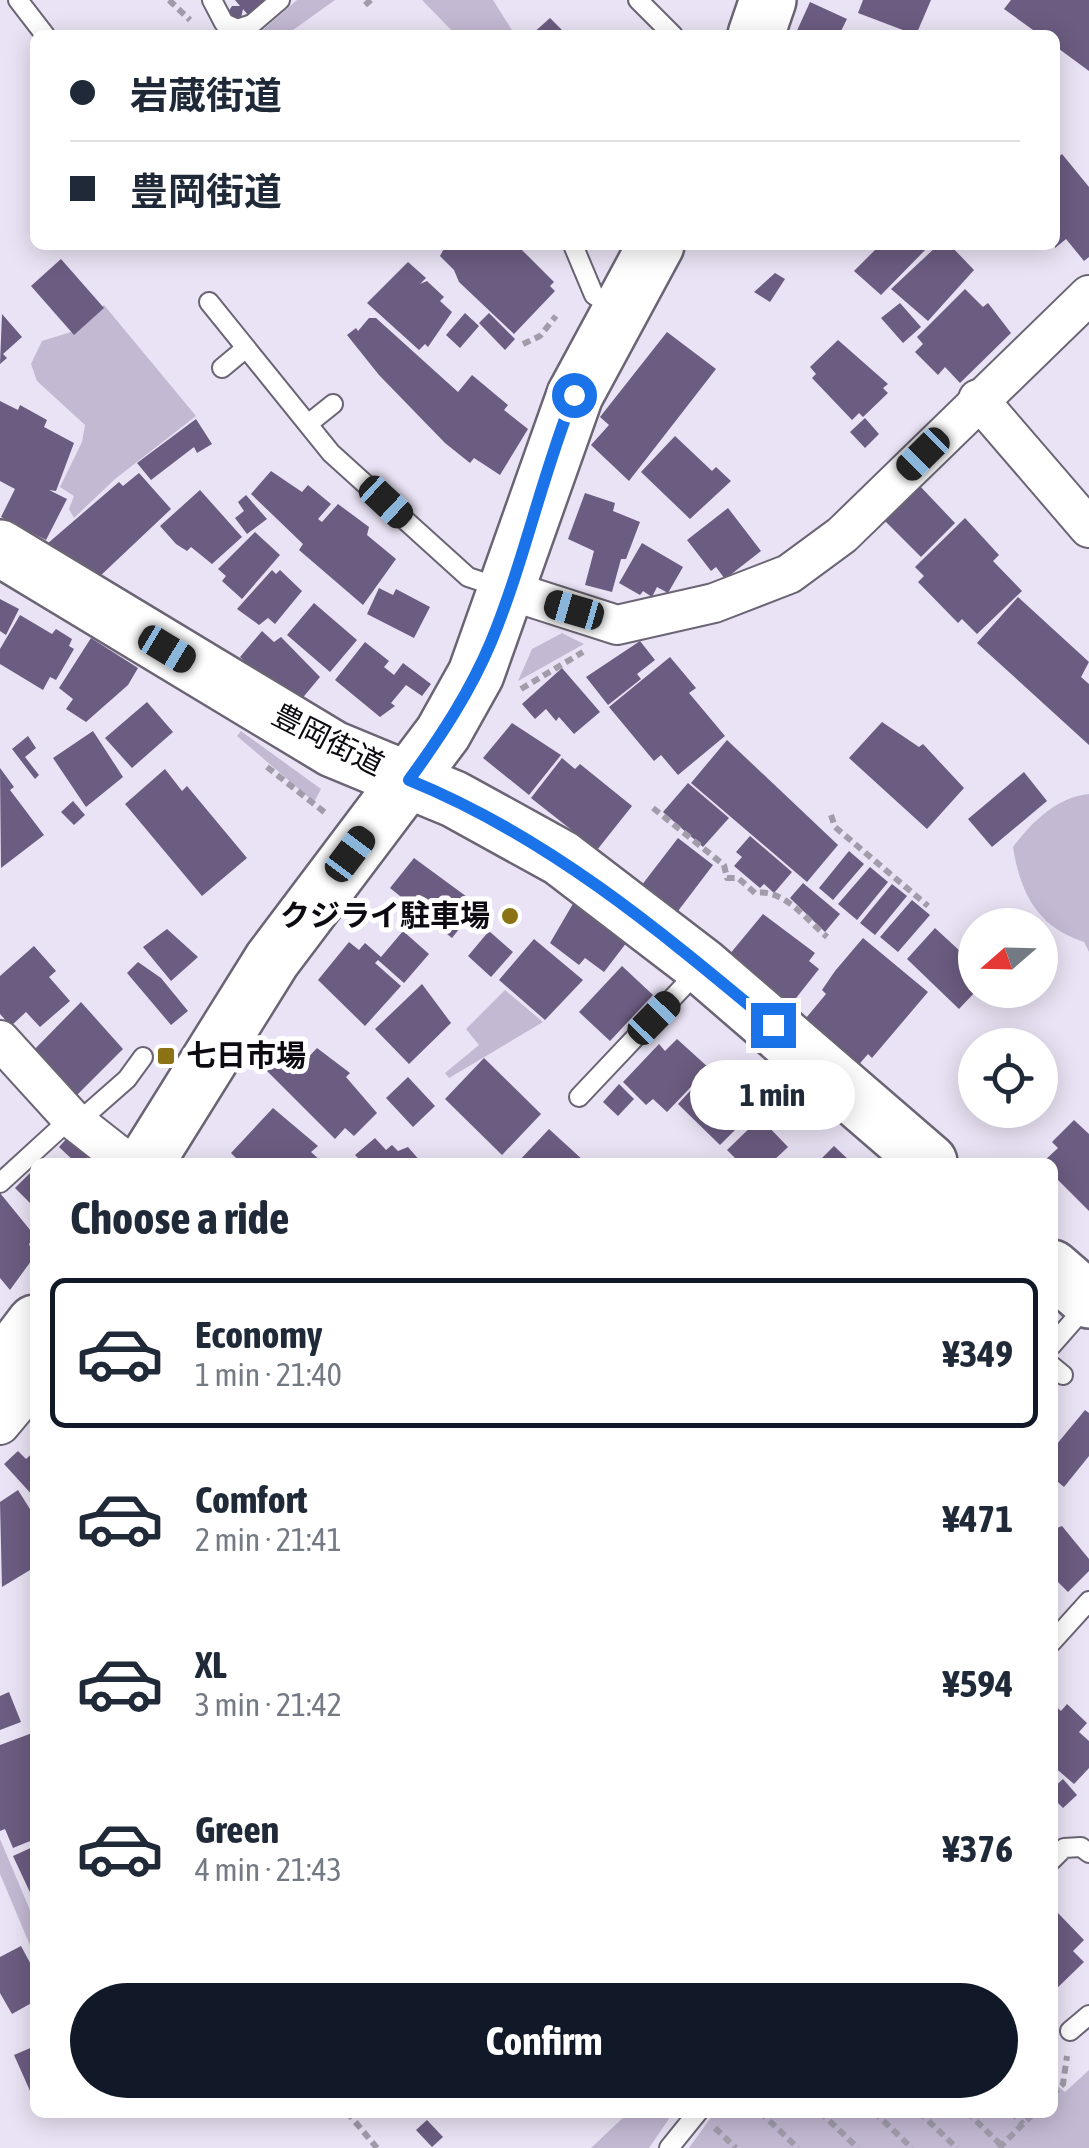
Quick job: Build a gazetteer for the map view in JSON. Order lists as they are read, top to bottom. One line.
{"streets":{"main road":["豊岡街道"]},"places":{"other":["クジライ駐車場"],"transit":["七日市場"]},"north":"left","page":{"banner":["岩蔵街道","豊岡街道"],"bubble":"1 min","heading":"Choose a ride","list":[{"name":"Economy","note":"1 min · 21:40","value":"¥349"},{"name":"Comfort","note":"2 min · 21:41","value":"¥471"},{"name":"XL","note":"3 min · 21:42","value":"¥594"},{"name":"Green","note":"4 min · 21:43","value":"¥376"}],"buttons":"Confirm"}}
